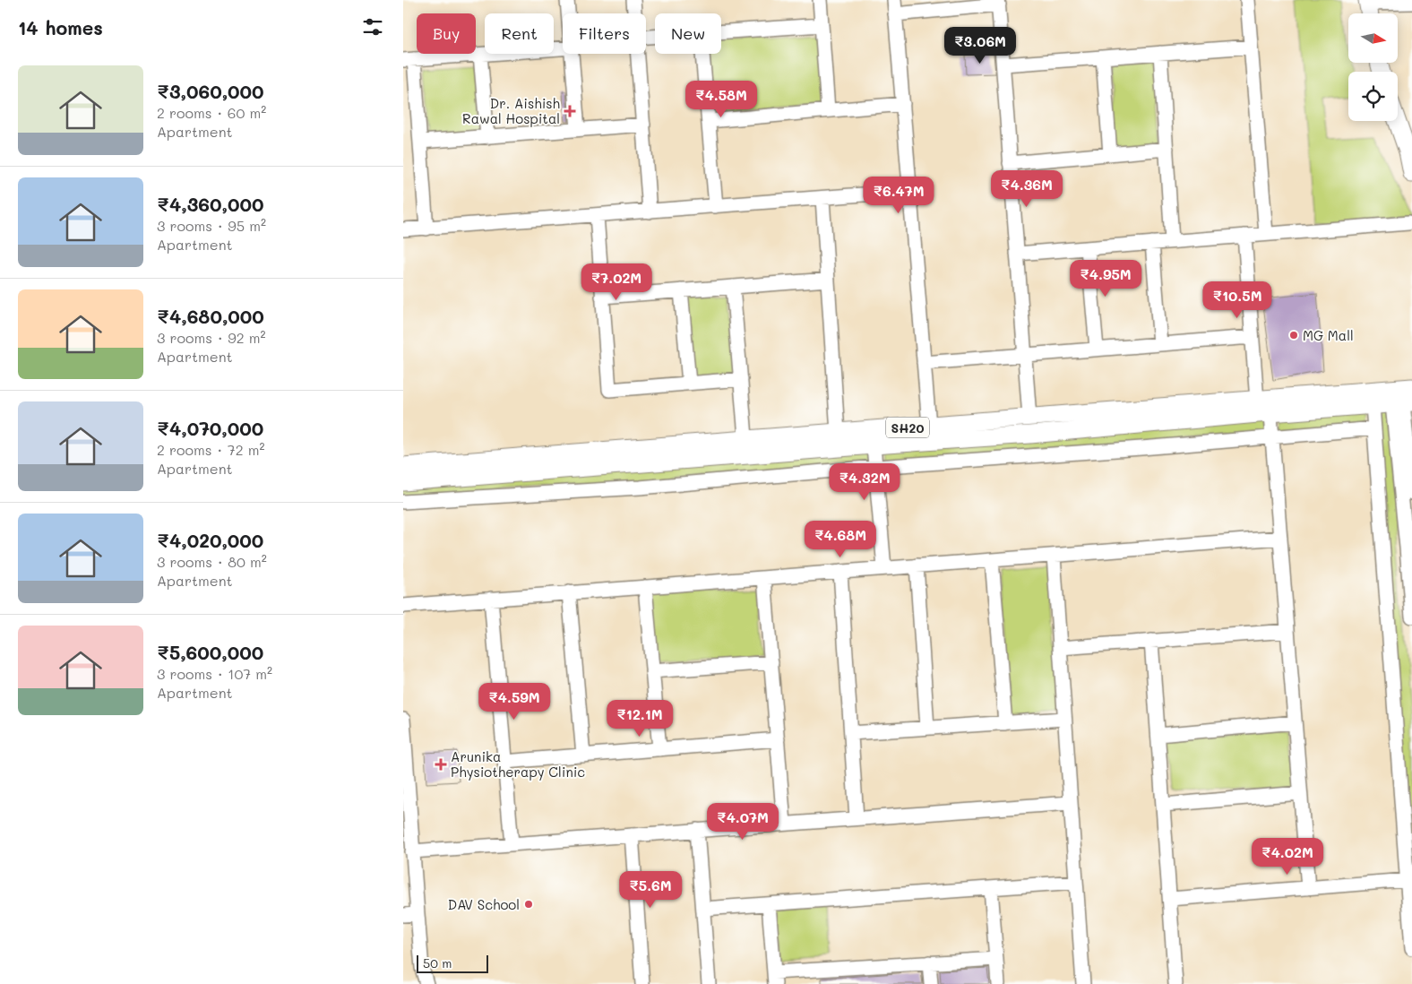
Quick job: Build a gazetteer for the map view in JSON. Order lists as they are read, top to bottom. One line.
{"streets":{"main road":["SH20"]},"places":{"health":["Dr. Aishish Rawal Hospital","Arunika Physiotherapy Clinic"],"other":["MG Mall","DAV School"]},"scale_bar":"50 m","north":"right","page":{"heading":"14 homes","chip":["Buy","Rent","Filters","New"],"price":["₹3.06M","₹4.58M","₹4.36M","₹6.47M","₹4.95M","₹7.02M","₹10.5M","₹4.32M","₹4.68M","₹4.59M","₹12.1M","₹4.07M","₹4.02M","₹5.6M"],"list":[{"name":"₹3,060,000","note":"2 rooms · 60 m² · Apartment"},{"name":"₹4,360,000","note":"3 rooms · 95 m² · Apartment"},{"name":"₹4,680,000","note":"3 rooms · 92 m² · Apartment"},{"name":"₹4,070,000","note":"2 rooms · 72 m² · Apartment"},{"name":"₹4,020,000","note":"3 rooms · 80 m² · Apartment"},{"name":"₹5,600,000","note":"3 rooms · 107 m² · Apartment"}],"scale":"50 m"}}
